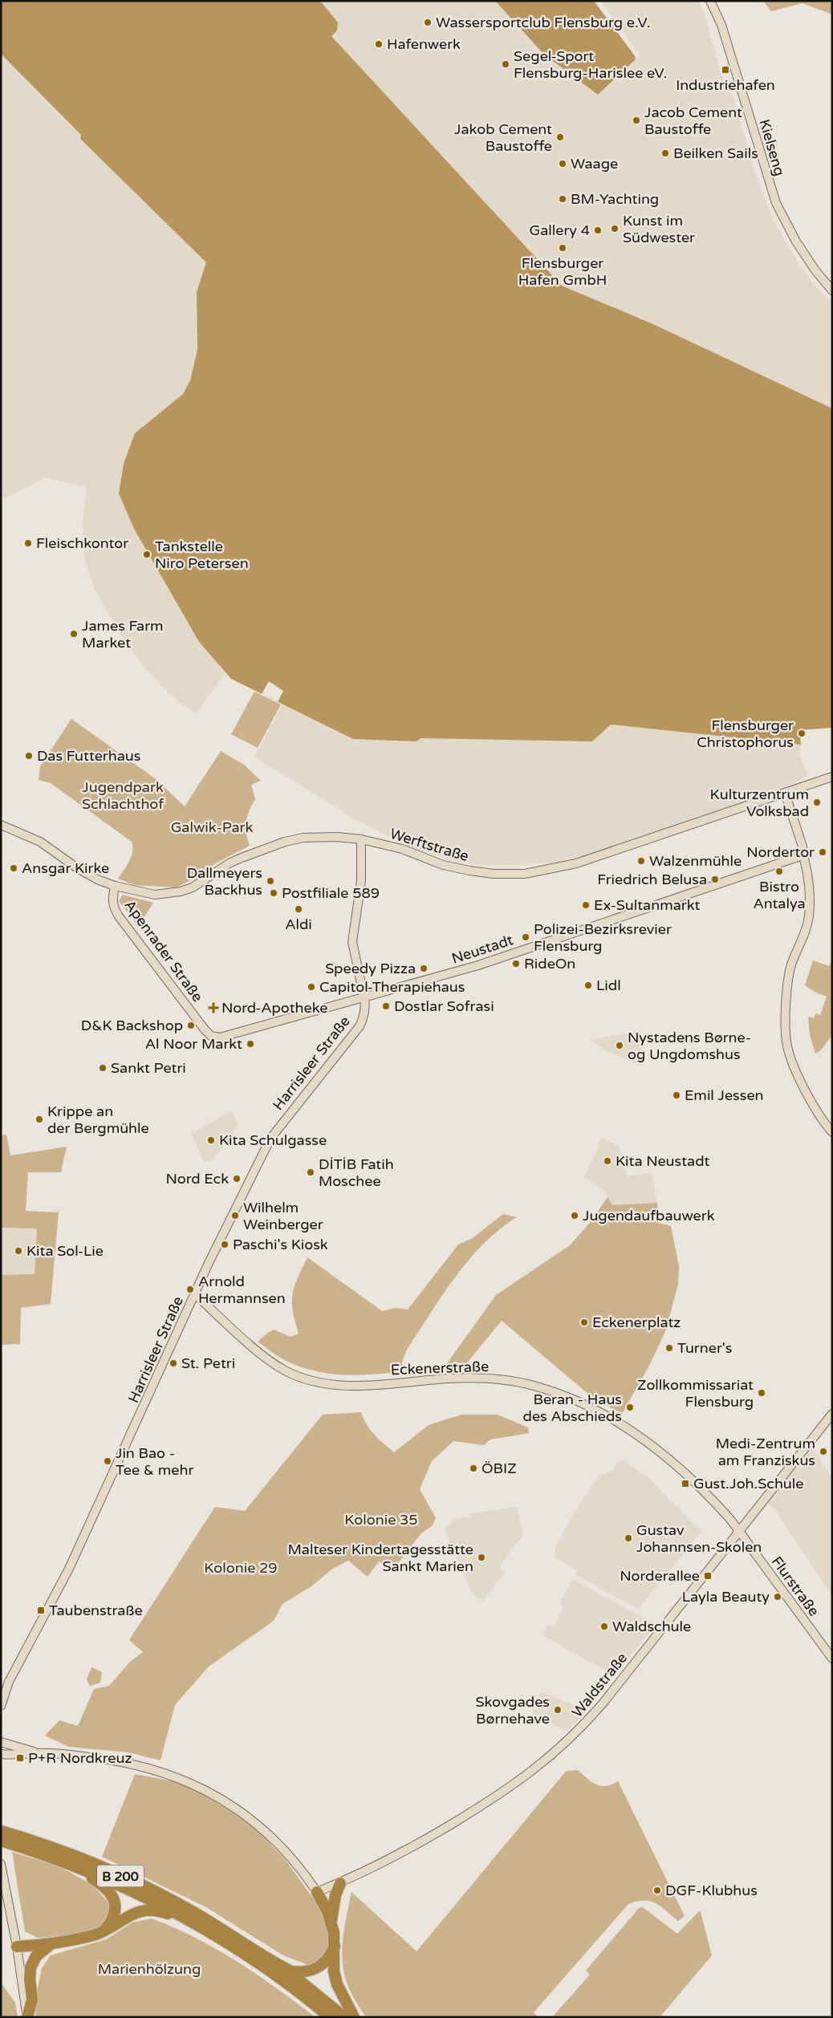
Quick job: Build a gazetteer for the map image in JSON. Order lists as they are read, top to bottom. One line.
{"streets":{"highway":["B 200"],"main road":["Kielseng","Werftstraße","Neustadt","Apenrader Straße","Harrisleer Straße","Eckenerstraße","Flurstraße","Waldstraße"]},"crossings":[["Werftstraße","Apenrader Straße"],["Werftstraße","Harrisleer Straße"],["Neustadt","Apenrader Straße"],["Neustadt","Harrisleer Straße"],["Harrisleer Straße","Eckenerstraße"],["Eckenerstraße","Flurstraße"],["Eckenerstraße","Waldstraße"],["Flurstraße","Waldstraße"]],"parks":["Jugendpark Schlachthof","Galwik-Park","Kolonie 35","Kolonie 29","Marienhölzung"],"places":{"other":["Wassersportclub Flensburg e.V.","Hafenwerk","Segel-Sport Flensburg-Harislee eV.","Jacob Cement Baustoffe","Jakob Cement Baustoffe","Beilken Sails","Waage","BM-Yachting","Kunst im Südwester","Gallery 4","Flensburger Hafen GmbH","Fleischkontor","Tankstelle Niro Petersen","James Farm Market","Flensburger Christophorus","Das Futterhaus","Kulturzentrum Volksbad","Nordertor","Walzenmühle","Ansgar Kirke","Bistro Antalya","Friedrich Belusa","Dallmeyers Backhus","Postfiliale 589","Ex-Sultanmarkt","Aldi","Polizei-Bezirksrevier Flensburg","RideOn","Speedy Pizza","Lidl","Capitol-Therapiehaus","Dostlar Sofrasi","D&K Backshop","Al Noor Markt","Nystadens Børne- og Ungdomshus","Sankt Petri","Emil Jessen","Krippe an der Bergmühle","Kita Schulgasse","Kita Neustadt","DİTİB Fatih Moschee","Nord Eck","Wilhelm Weinberger","Jugendaufbauwerk","Paschi's Kiosk","Kita Sol-Lie","Arnold Hermannsen","Eckenerplatz","Turner's","St. Petri","Zollkommissariat Flensburg","Beran - Haus des Abschieds","Medi-Zentrum am Franziskus","Jin Bao - Tee & mehr","ÖBIZ","Gustav Johannsen-Skolen","Malteser Kindertagesstätte Sankt Marien","Layla Beauty","Waldschule","Skovgades Børnehave","DGF-Klubhus"],"transit":["Industriehafen","Gust.Joh.Schule","Norderallee","Taubenstraße","P+R Nordkreuz"],"health":["Nord-Apotheke"]}}
